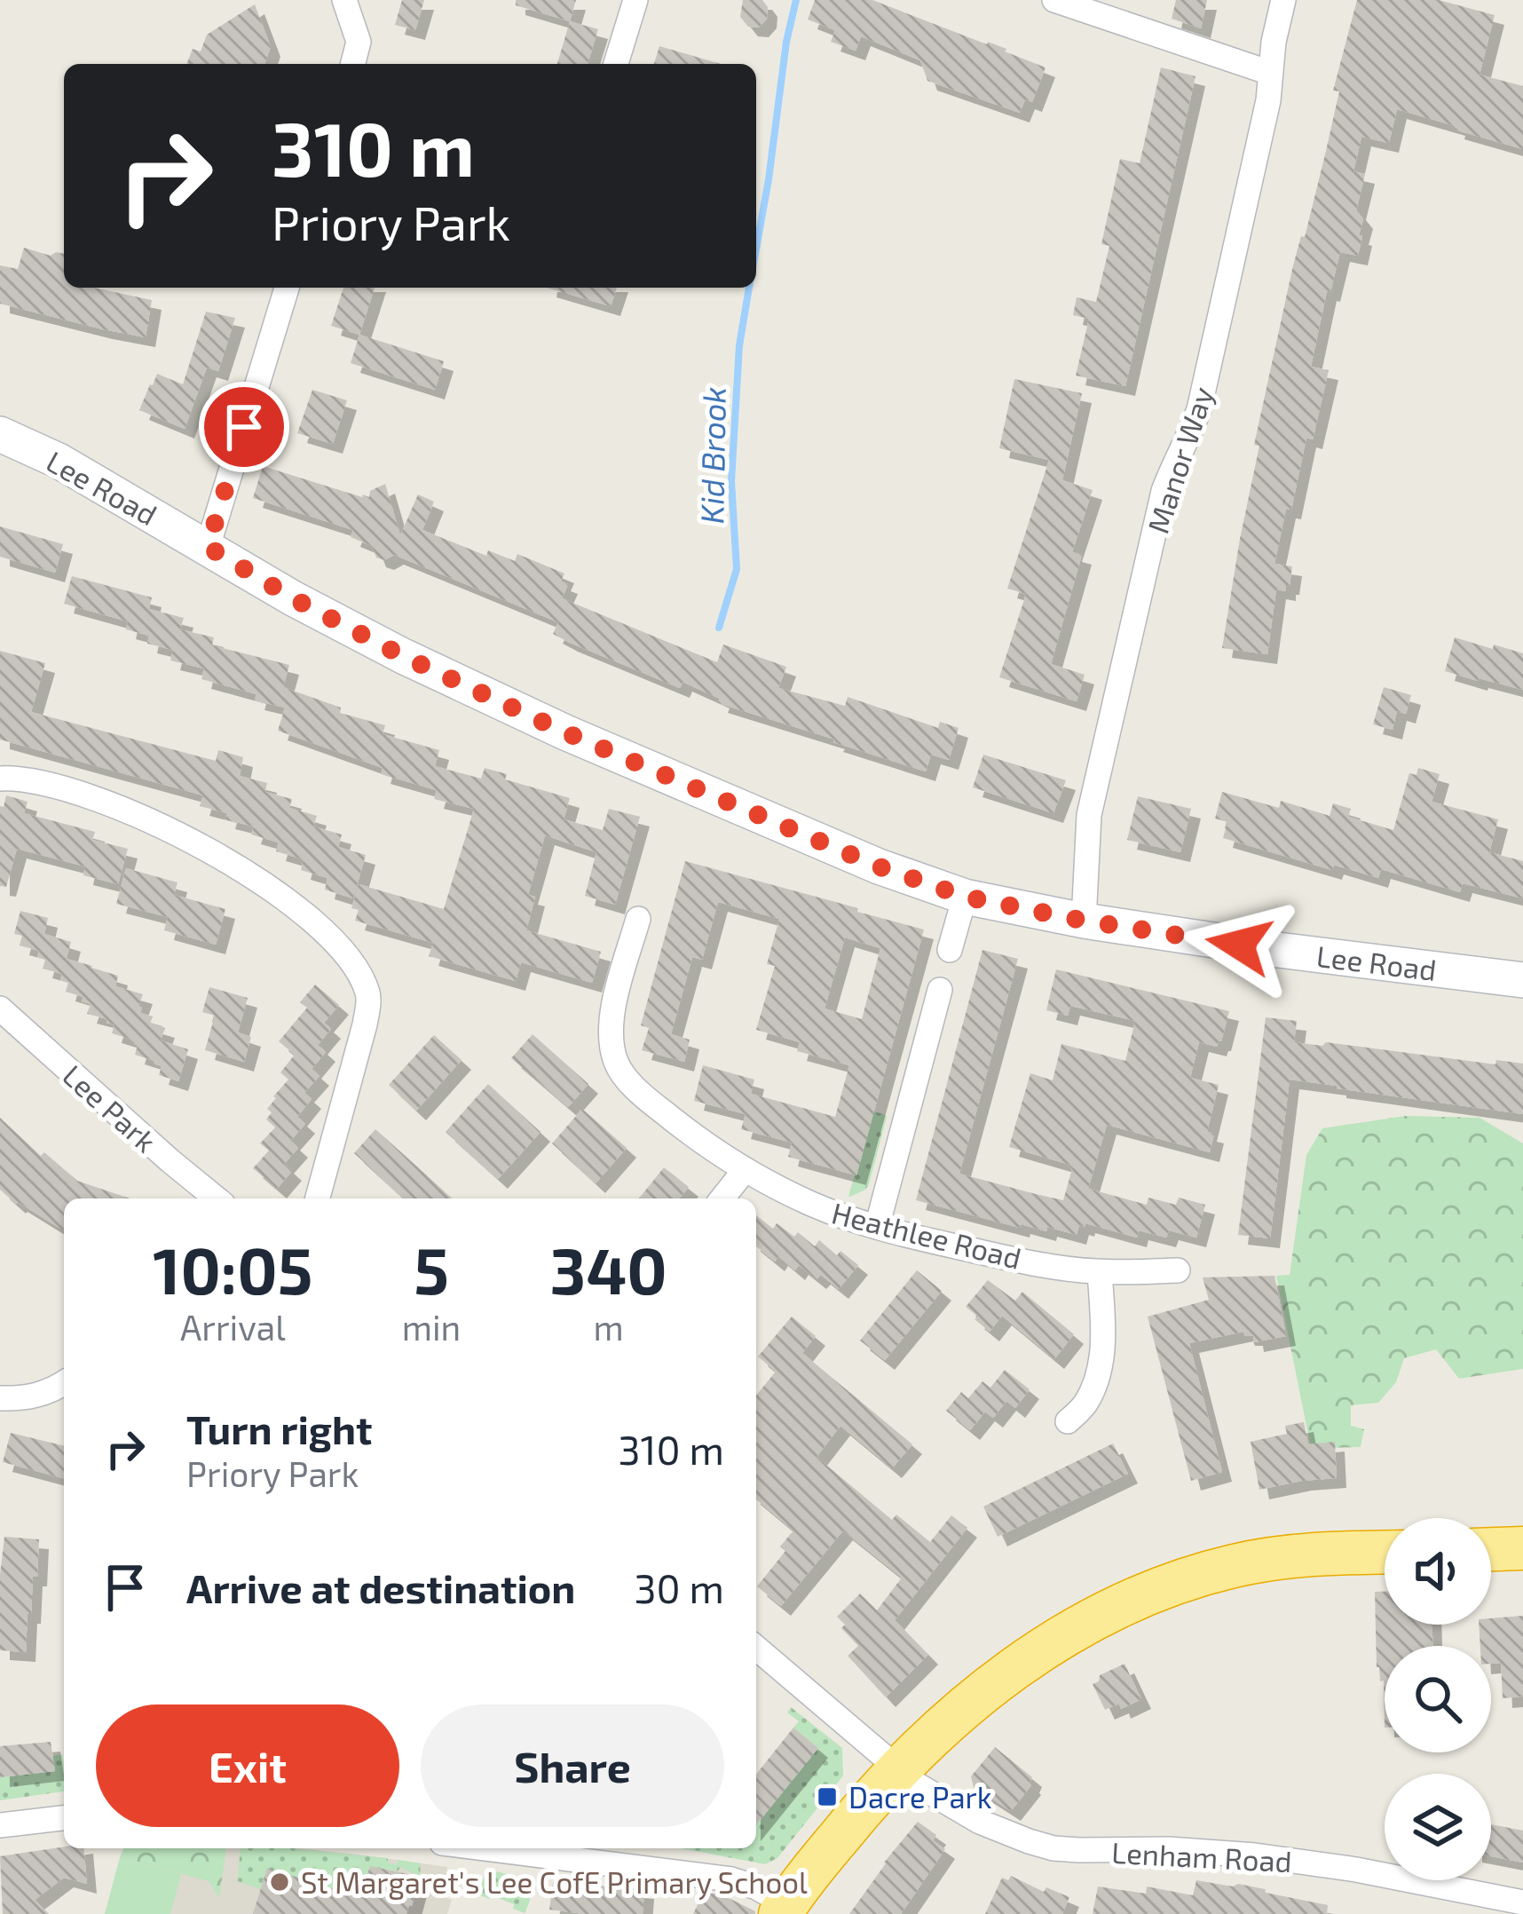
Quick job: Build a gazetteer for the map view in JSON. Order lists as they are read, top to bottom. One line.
{"streets":{"main road":["Lee Road"],"street":["Manor Way","Lee Park","Heathlee Road","Lenham Road"]},"crossings":[["Manor Way","Lee Road"]],"water":["Kid Brook"],"places":{"transit":["Dacre Park"],"other":["St Margaret's Lee CofE Primary School"]},"page":{"turn":["310 m","Priory Park"],"eta":["10:05","Arrival","5","min","340","m"],"list":[{"name":"Turn right","note":"Priory Park","value":"310 m"},{"name":"Arrive at destination","value":"30 m"}],"buttons":["Exit","Share"]}}
